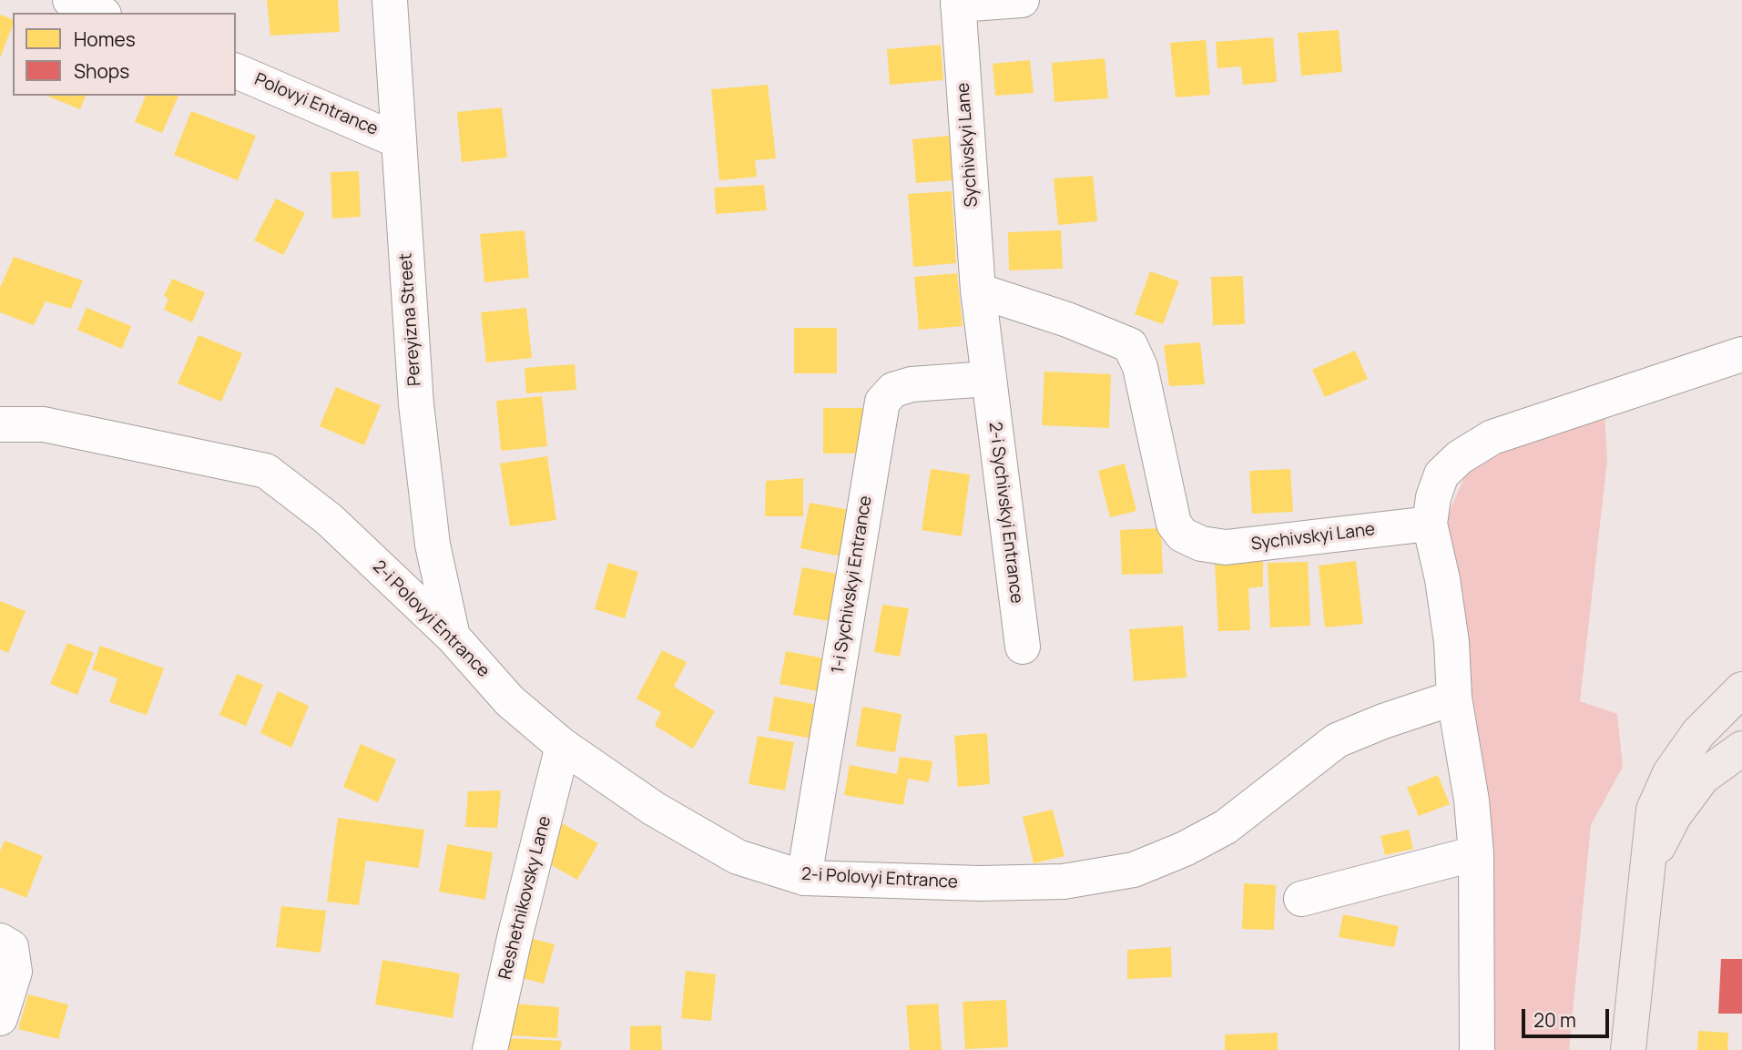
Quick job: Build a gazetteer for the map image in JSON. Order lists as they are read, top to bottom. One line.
{"streets":{"street":["Polovyi Entrance","Sychivskyi Lane","Pereyizna Street","2-i Sychivskyi Entrance","1-i Sychivskyi Entrance","2-i Polovyi Entrance","Reshetnikovsky Lane"]},"crossings":[["Polovyi Entrance","Pereyizna Street"],["Sychivskyi Lane","2-i Sychivskyi Entrance"],["Sychivskyi Lane","1-i Sychivskyi Entrance"],["Pereyizna Street","2-i Polovyi Entrance"],["2-i Sychivskyi Entrance","1-i Sychivskyi Entrance"],["1-i Sychivskyi Entrance","2-i Polovyi Entrance"],["2-i Polovyi Entrance","Reshetnikovsky Lane"]],"legend":["Homes","Shops"],"scale_bar":"20 m"}
